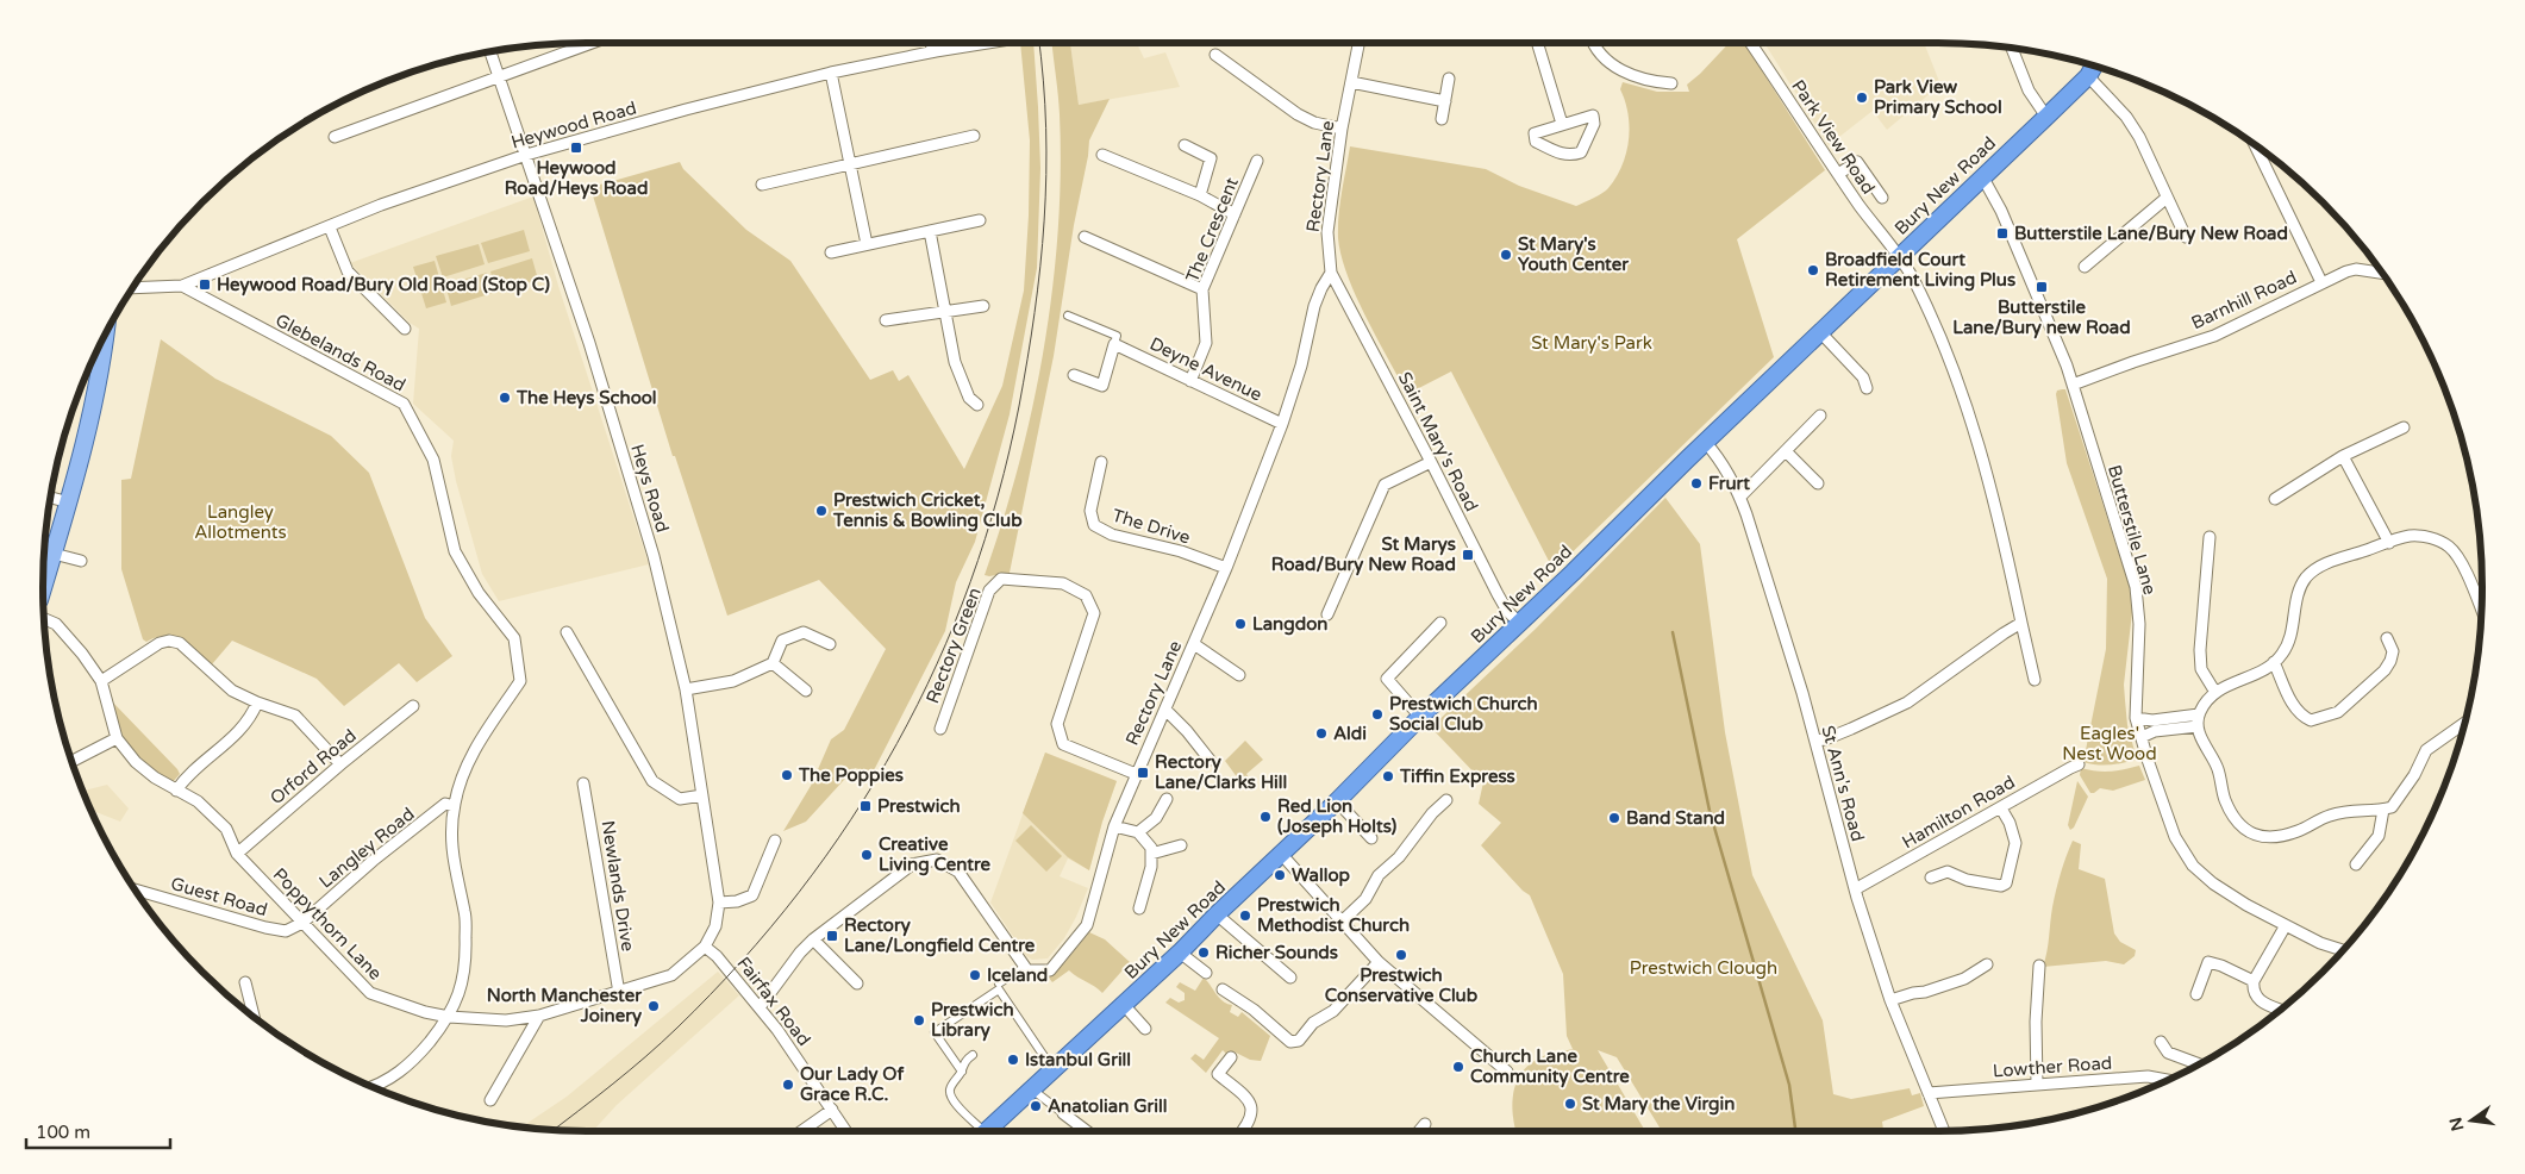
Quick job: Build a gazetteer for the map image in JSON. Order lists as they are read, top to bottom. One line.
{"streets":{"highway":["Bury New Road"],"street":["Heywood Road","Park View Road","Rectory Lane","The Crescent","Barnhill Road","Glebelands Road","Deyne Avenue","Saint Mary's Road","Heys Road","The Drive","Butterstile Lane","Rectory Green","Orford Road","St Ann's Road","Hamilton Road","Langley Road","Newlands Drive","Guest Road","Poppythorn Lane","Fairfax Road","Lowther Road"]},"crossings":[["Heywood Road","Glebelands Road"],["Heywood Road","Heys Road"],["Park View Road","Bury New Road"],["Rectory Lane","Deyne Avenue"],["Rectory Lane","Saint Mary's Road"],["Rectory Lane","The Drive"],["Rectory Lane","Rectory Green"],["Bury New Road","Saint Mary's Road"],["Bury New Road","Butterstile Lane"],["Bury New Road","St Ann's Road"],["The Crescent","Deyne Avenue"],["Barnhill Road","Butterstile Lane"],["Glebelands Road","Langley Road"],["Glebelands Road","Poppythorn Lane"],["Heys Road","Poppythorn Lane"],["Heys Road","Fairfax Road"],["Orford Road","Poppythorn Lane"],["St Ann's Road","Hamilton Road"],["St Ann's Road","Lowther Road"],["Langley Road","Guest Road"],["Langley Road","Poppythorn Lane"],["Newlands Drive","Poppythorn Lane"],["Guest Road","Poppythorn Lane"],["Poppythorn Lane","Fairfax Road"]],"parks":["St Mary's Park","Langley Allotments","Eagles' Nest Wood","Prestwich Clough"],"places":{"other":["Park View Primary School","St Mary's Youth Center","Broadfield Court Retirement Living Plus","The Heys School","Frurt","Prestwich Cricket, Tennis & Bowling Club","Langdon","Prestwich Church Social Club","Aldi","The Poppies","Tiffin Express","Red Lion (Joseph Holts)","Band Stand","Creative Living Centre","Wallop","Prestwich Methodist Church","Richer Sounds","Prestwich Conservative Club","Iceland","North Manchester Joinery","Prestwich Library","Istanbul Grill","Church Lane Community Centre","Our Lady Of Grace R.C.","St Mary the Virgin","Anatolian Grill"],"transit":["Heywood Road/Heys Road","Butterstile Lane/Bury New Road","Heywood Road/Bury Old Road (Stop C)","Butterstile Lane/Bury new Road","St Marys Road/Bury New Road","Rectory Lane/Clarks Hill","Prestwich","Rectory Lane/Longfield Centre"]},"scale_bar":"100 m","north":"left"}
